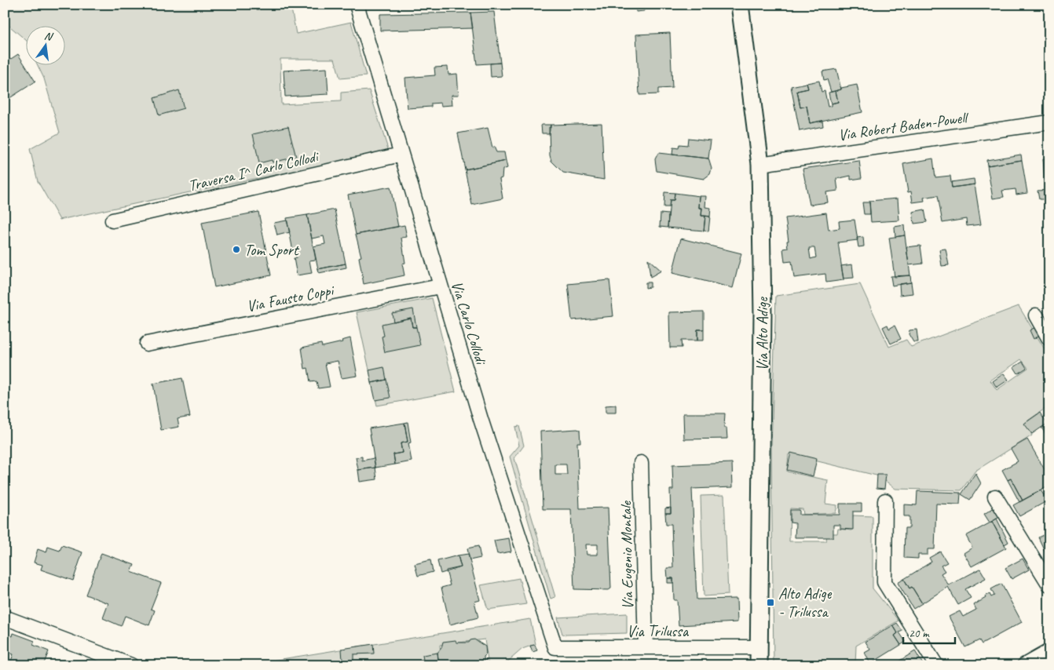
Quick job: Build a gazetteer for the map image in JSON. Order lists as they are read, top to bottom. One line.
{"streets":{"street":["Via Robert Baden-Powell","Traversa I^ Carlo Collodi","Via Fausto Coppi","Via Carlo Collodi","Via Alto Adige","Via Eugenio Montale","Via Trilussa"]},"crossings":[["Via Robert Baden-Powell","Via Alto Adige"],["Traversa I^ Carlo Collodi","Via Carlo Collodi"],["Via Fausto Coppi","Via Carlo Collodi"],["Via Carlo Collodi","Via Trilussa"],["Via Alto Adige","Via Trilussa"],["Via Eugenio Montale","Via Trilussa"]],"places":{"other":["Tom Sport"],"transit":["Alto Adige - Trilussa"]},"scale_bar":"20 m","north":"top"}
